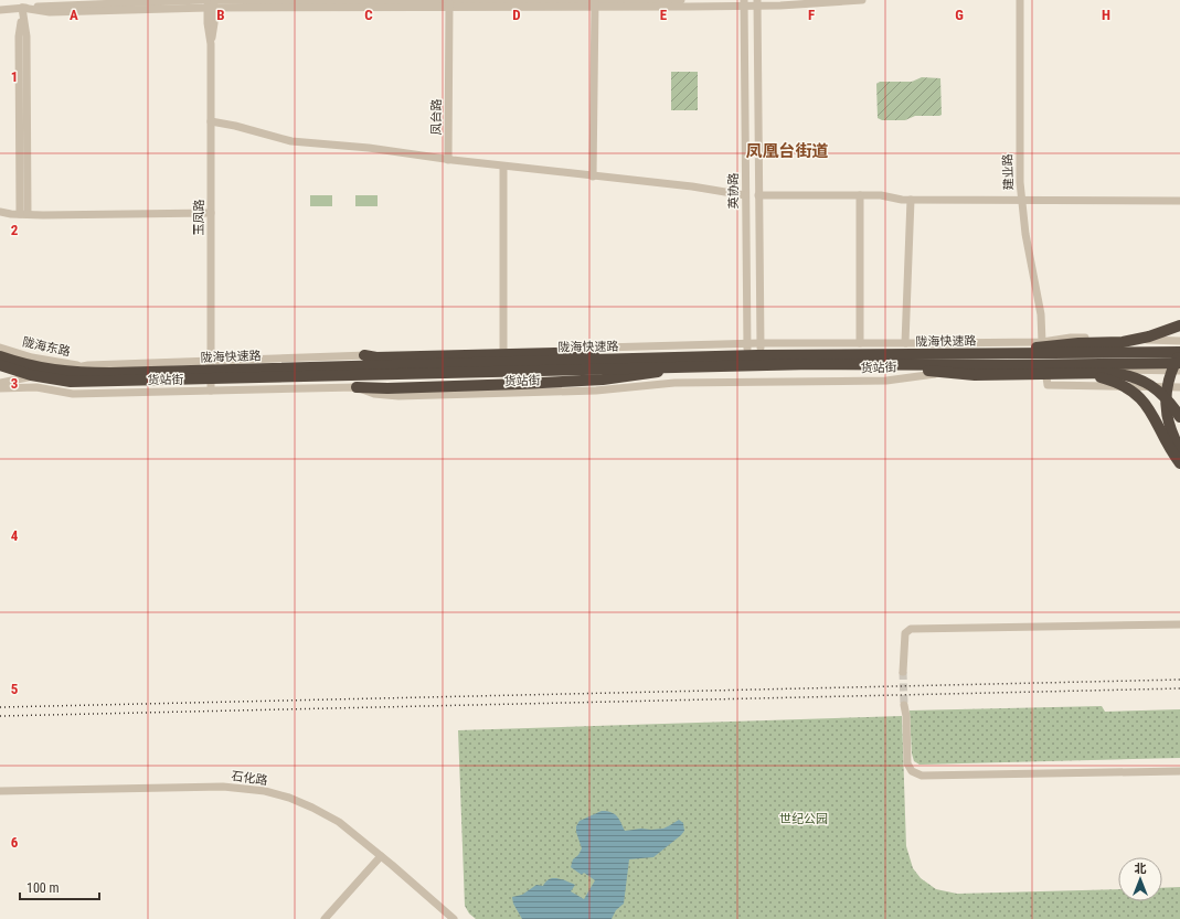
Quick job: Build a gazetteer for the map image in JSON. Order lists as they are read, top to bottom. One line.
{"streets":{"highway":["陇海快速路"],"street":["凤台路","建业路","英协路","玉凤路","陇海东路","货站街","石化路"]},"crossings":[["建业路","货站街"],["英协路","货站街"],["玉凤路","货站街"],["陇海东路","货站街"]],"districts":["凤凰台街道"],"parks":["世纪公园"],"scale_bar":"100 m","north":"top","grid":{"columns":["A","B","C","D","E","F","G","H"],"rows":["1","2","3","4","5","6"]}}
